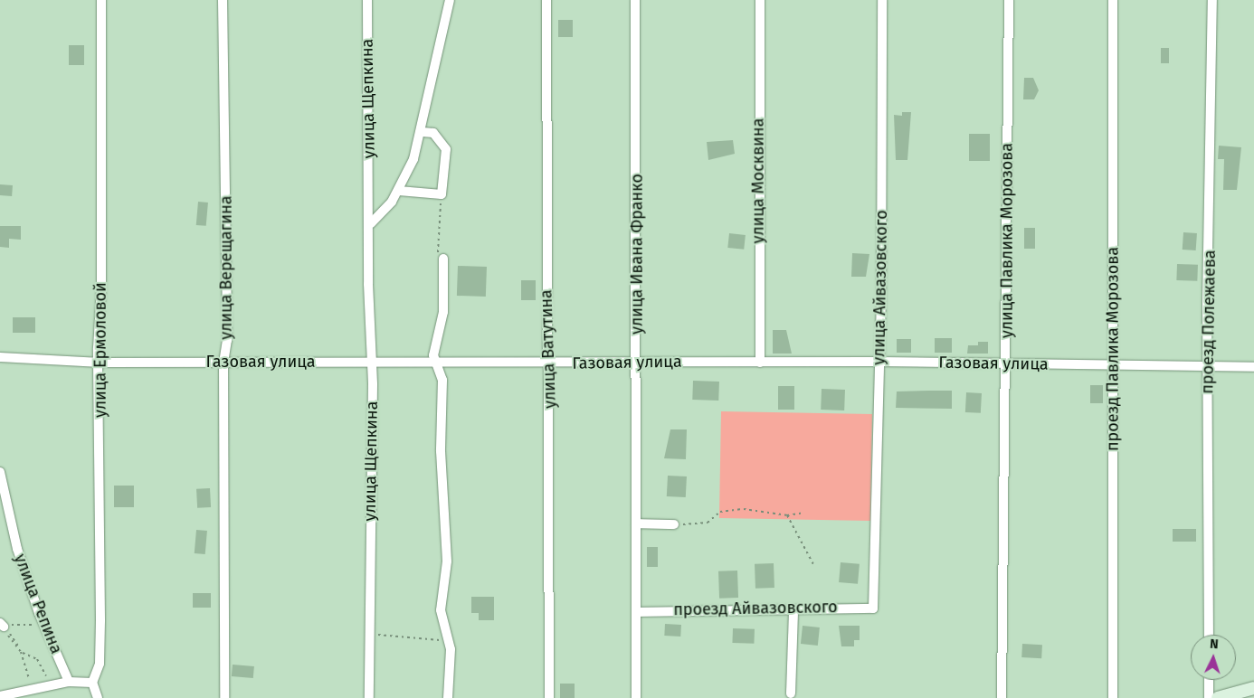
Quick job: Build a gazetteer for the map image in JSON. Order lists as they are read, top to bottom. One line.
{"streets":{"street":["улица Щепкина","улица Москвина","улица Павлика Морозова","улица Ивана Франко","улица Верещагина","улица Айвазовского","проезд Полежаева","улица Ватутина","проезд Павлика Морозова","улица Ермоловой","Газовая улица","улица Репина","проезд Айвазовского"]},"crossings":[["улица Щепкина","Газовая улица"],["улица Москвина","Газовая улица"],["улица Павлика Морозова","Газовая улица"],["улица Ивана Франко","Газовая улица"],["улица Ивана Франко","проезд Айвазовского"],["улица Верещагина","Газовая улица"],["улица Айвазовского","Газовая улица"],["улица Айвазовского","проезд Айвазовского"],["проезд Полежаева","Газовая улица"],["улица Ватутина","Газовая улица"],["проезд Павлика Морозова","Газовая улица"],["улица Ермоловой","Газовая улица"]],"north":"top"}
